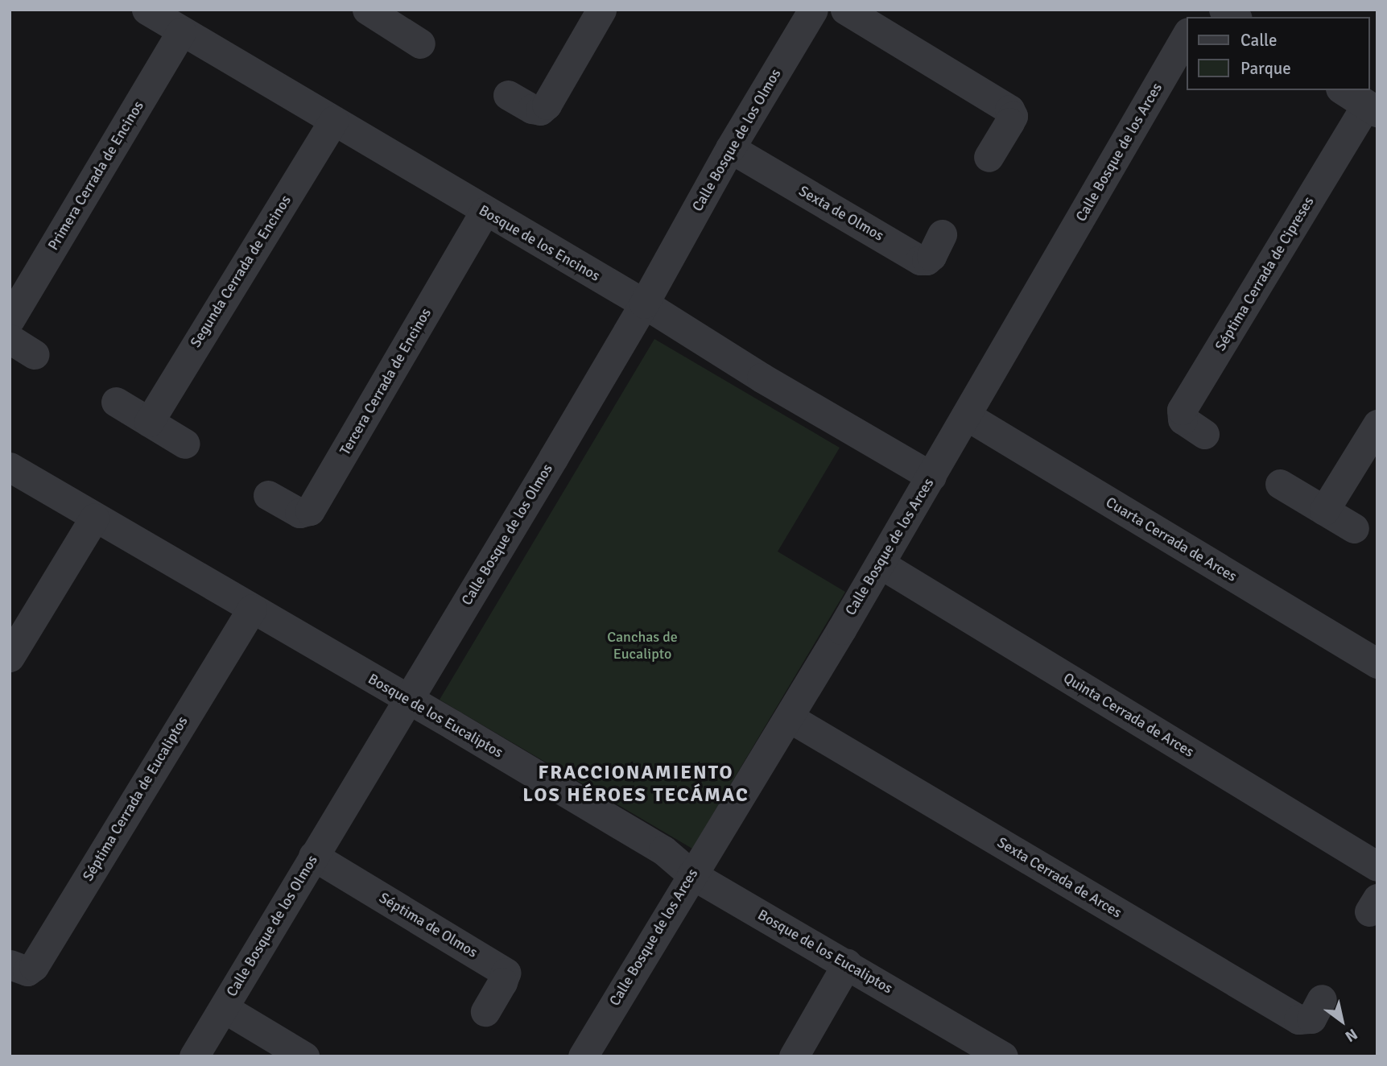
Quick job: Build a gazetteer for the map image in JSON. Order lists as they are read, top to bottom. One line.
{"streets":{"street":["Calle Bosque de los Olmos","Calle Bosque de los Arces","Primera Cerrada de Encinos","Sexta de Olmos","Bosque de los Encinos","Segunda Cerrada de Encinos","Séptima Cerrada de Cipreses","Tercera Cerrada de Encinos","Cuarta Cerrada de Arces","Quinta Cerrada de Arces","Bosque de los Eucaliptos","Séptima Cerrada de Eucaliptos","Sexta Cerrada de Arces","Séptima de Olmos"]},"crossings":[["Calle Bosque de los Olmos","Sexta de Olmos"],["Calle Bosque de los Olmos","Bosque de los Encinos"],["Calle Bosque de los Olmos","Bosque de los Eucaliptos"],["Calle Bosque de los Olmos","Séptima de Olmos"],["Calle Bosque de los Arces","Bosque de los Encinos"],["Calle Bosque de los Arces","Cuarta Cerrada de Arces"],["Calle Bosque de los Arces","Quinta Cerrada de Arces"],["Calle Bosque de los Arces","Bosque de los Eucaliptos"],["Calle Bosque de los Arces","Sexta Cerrada de Arces"],["Primera Cerrada de Encinos","Bosque de los Encinos"],["Bosque de los Encinos","Segunda Cerrada de Encinos"],["Bosque de los Encinos","Tercera Cerrada de Encinos"],["Bosque de los Eucaliptos","Séptima Cerrada de Eucaliptos"]],"districts":["FRACCIONAMIENTO LOS HÉROES TECÁMAC"],"parks":["Canchas de Eucalipto"],"legend":["Calle","Parque"],"north":"bottom right"}
